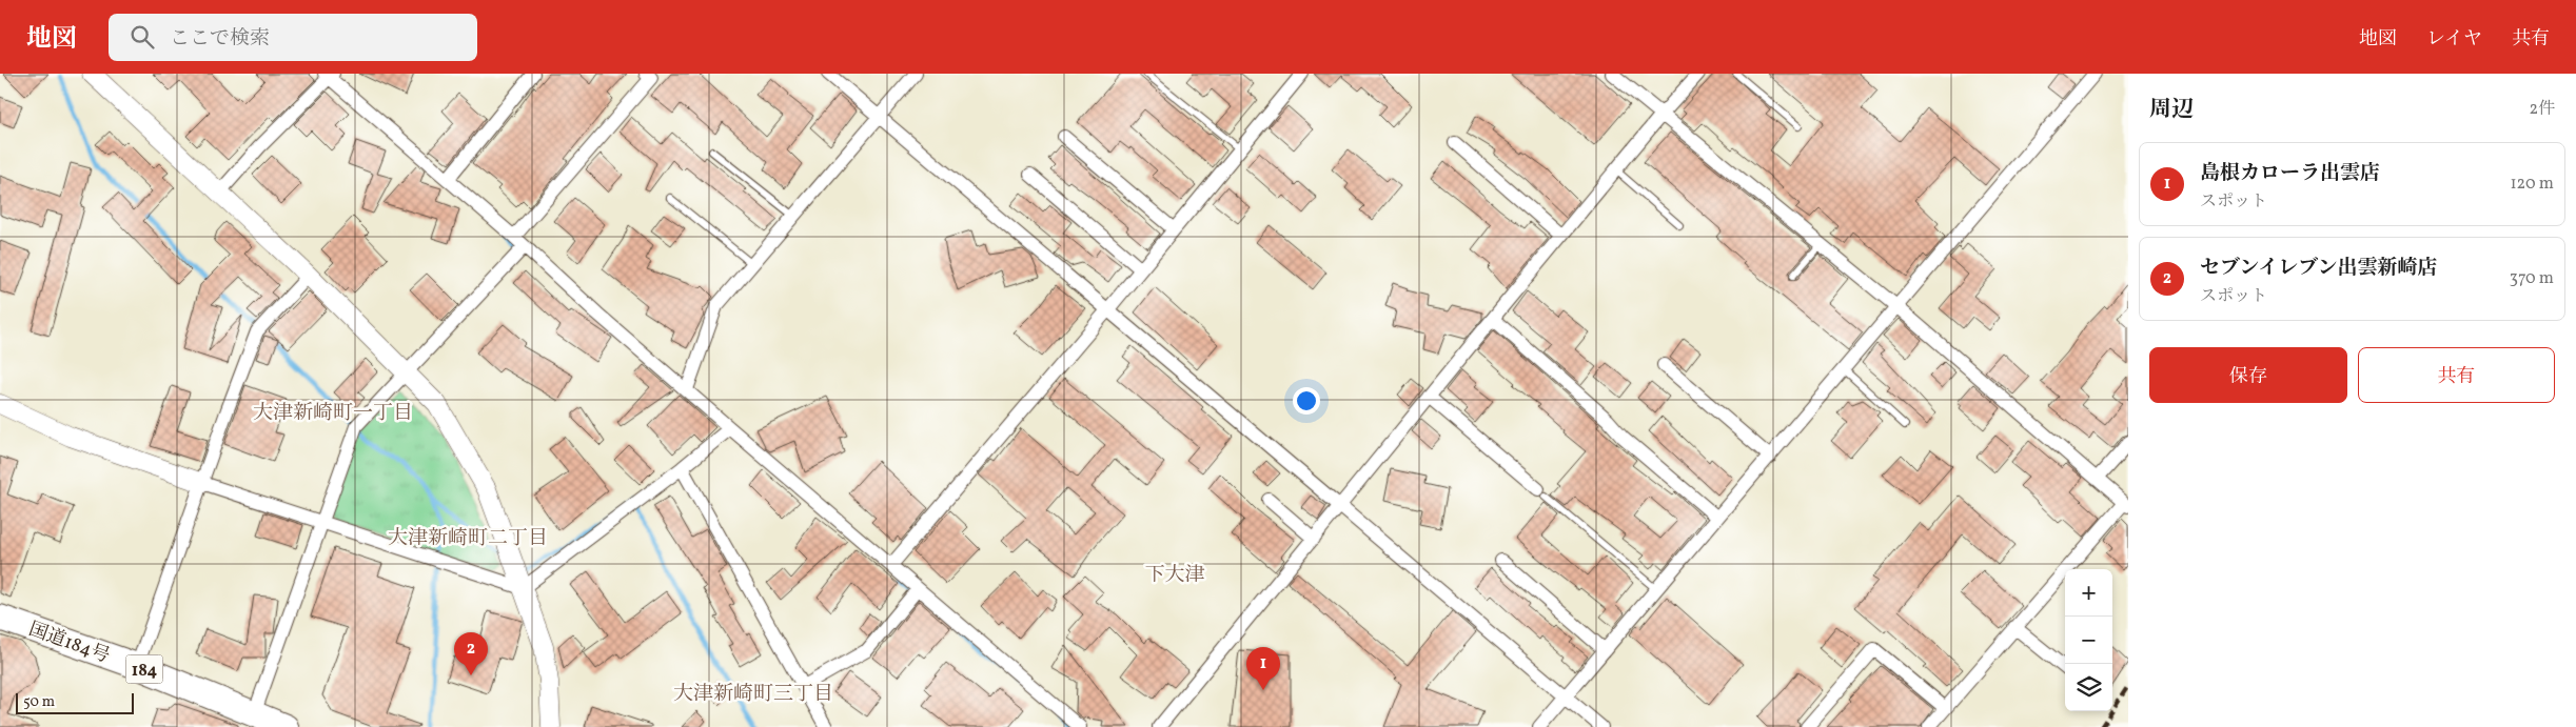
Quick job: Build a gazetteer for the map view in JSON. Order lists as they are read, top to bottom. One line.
{"streets":{"highway":["国道184号","184"]},"districts":["大津新崎町一丁目","大津新崎町二丁目","下大津","大津新崎町三丁目"],"scale_bar":"50 m","page":{"header":"地図","search":"ここで検索","nav":["地図","レイヤ","共有"],"heading":["周辺","2件"],"list":[{"mark":"1","name":"島根カローラ出雲店","note":"スポット","value":"120 m"},{"mark":"2","name":"セブンイレブン出雲新崎店","note":"スポット","value":"370 m"}],"buttons":["保存","共有"],"map_buttons":["+","−"],"pins":["2","1"],"scale":"50 m"}}
